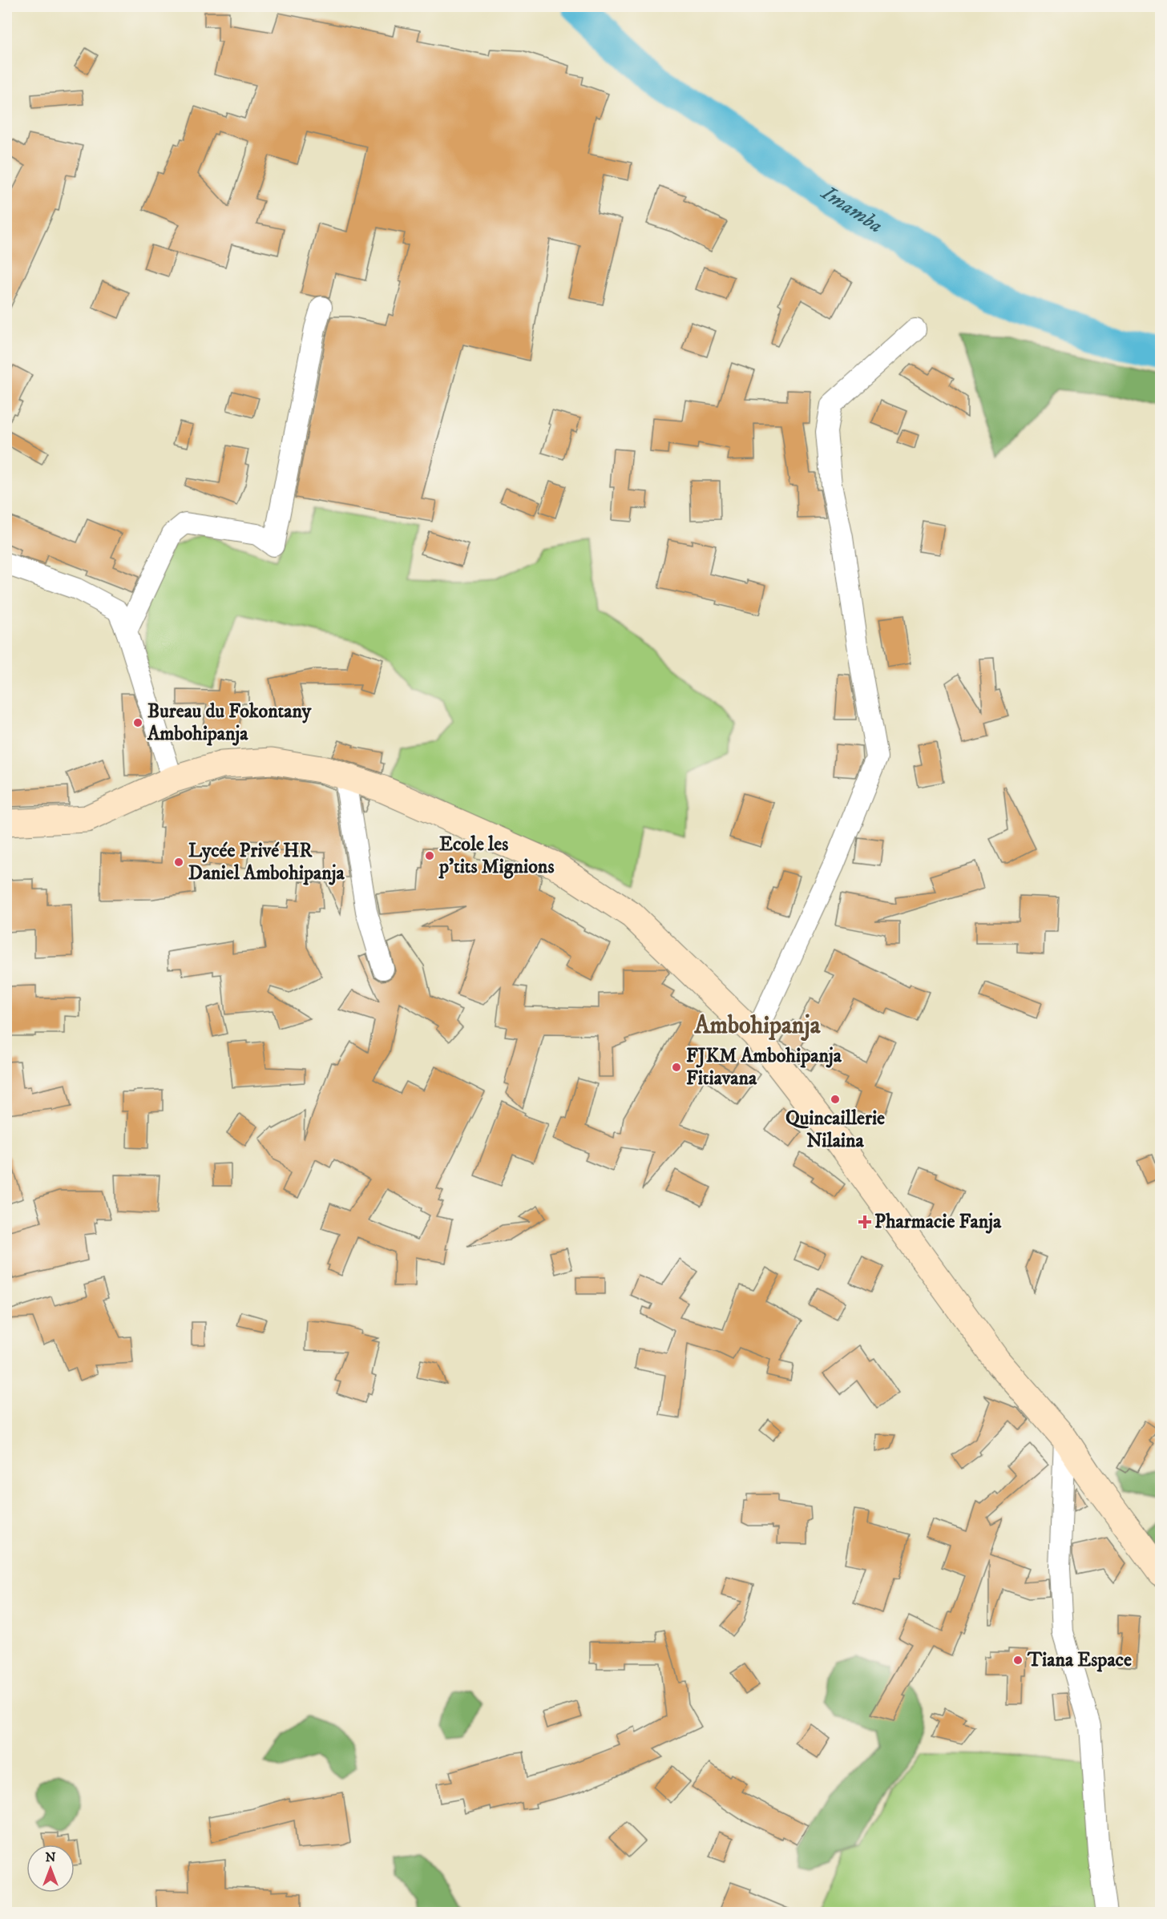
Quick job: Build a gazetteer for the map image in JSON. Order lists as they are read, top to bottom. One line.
{"districts":["Ambohipanja"],"water":["Imamba"],"places":{"other":["Bureau du Fokontany Ambohipanja","Ecole les p’tits Mignions","Lycée Privé HR Daniel Ambohipanja","FJKM Ambohipanja Fitiavana","Quincaillerie Nilaina","Tiana Espace"],"health":["Pharmacie Fanja"]},"north":"top"}
